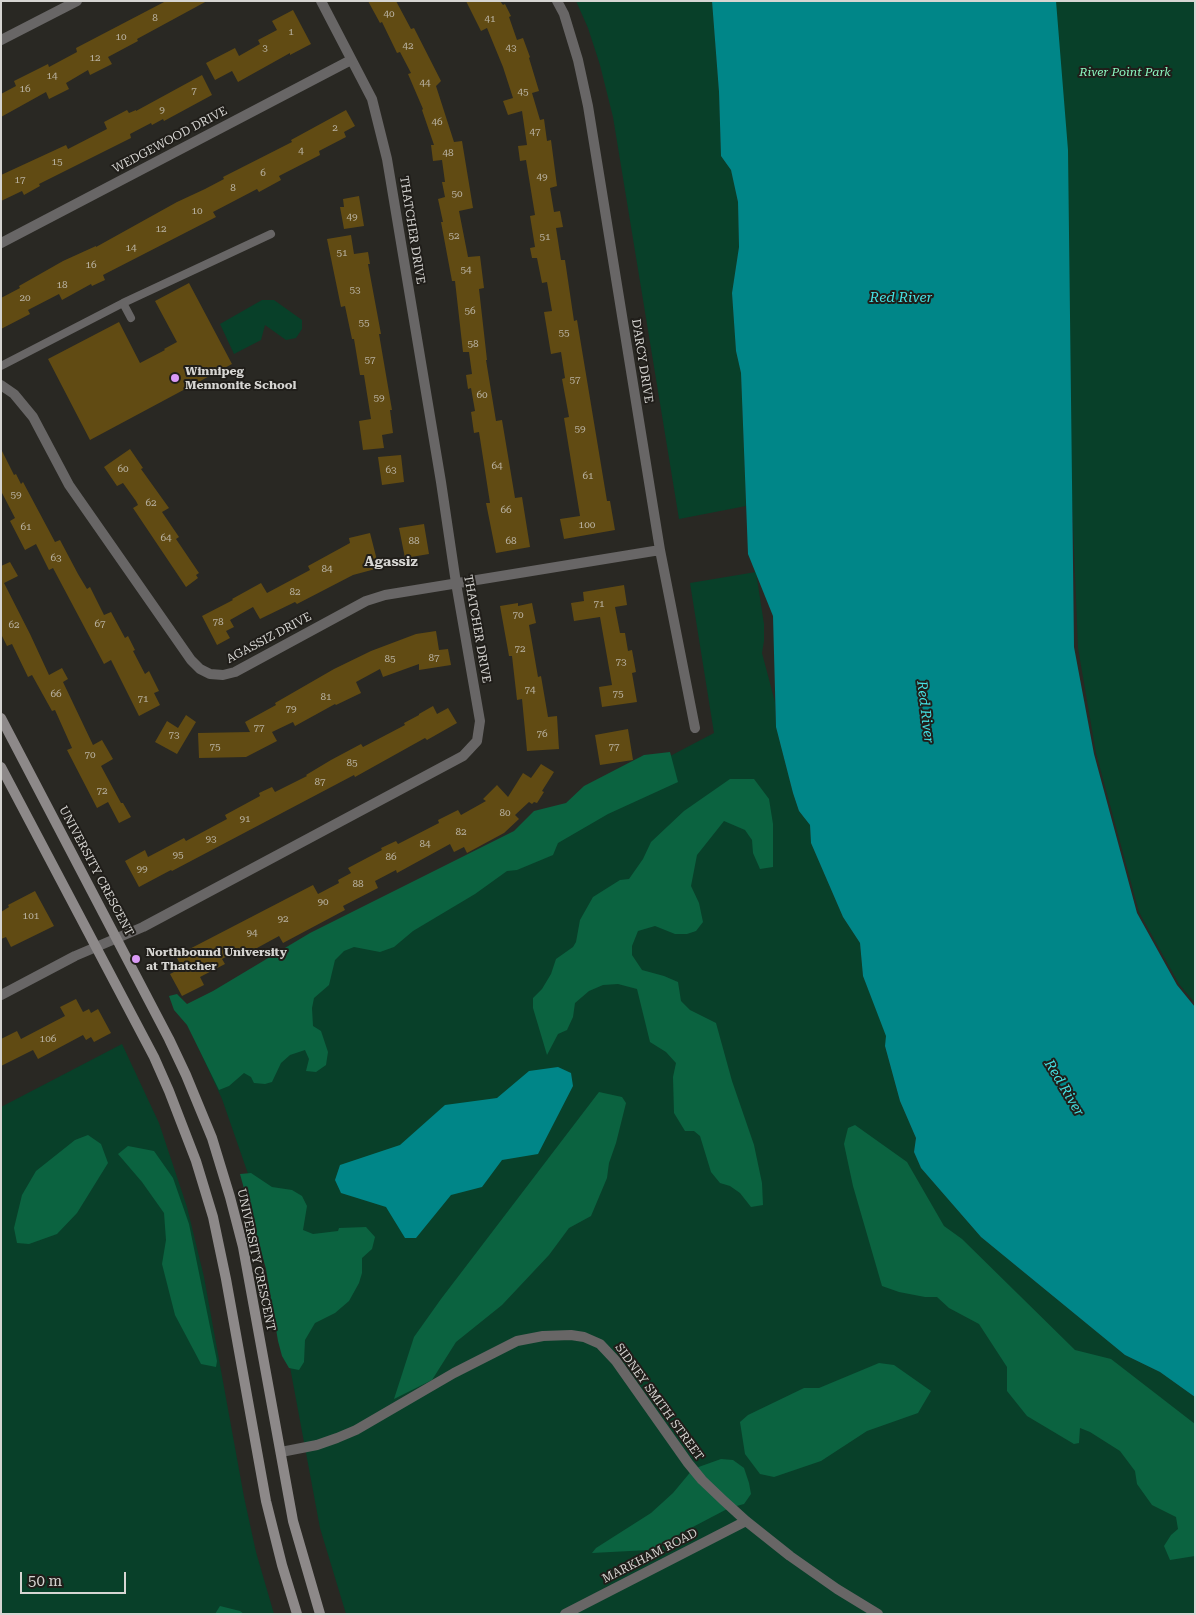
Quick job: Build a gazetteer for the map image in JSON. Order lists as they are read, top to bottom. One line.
{"streets":{"main road":["UNIVERSITY CRESCENT"],"street":["WEDGEWOOD DRIVE","THATCHER DRIVE","D'ARCY DRIVE","AGASSIZ DRIVE","SIDNEY SMITH STREET","MARKHAM ROAD"]},"crossings":[["WEDGEWOOD DRIVE","THATCHER DRIVE"],["THATCHER DRIVE","AGASSIZ DRIVE"],["THATCHER DRIVE","UNIVERSITY CRESCENT"],["D'ARCY DRIVE","AGASSIZ DRIVE"],["UNIVERSITY CRESCENT","SIDNEY SMITH STREET"],["SIDNEY SMITH STREET","MARKHAM ROAD"]],"districts":["Agassiz"],"water":["Red River"],"parks":["River Point Park"],"places":["Winnipeg Mennonite School","Northbound University at Thatcher"],"house_numbers":["40","8","41","1","10","42","3","43","12","14","44","16","7","45","9","46","2","47","4","48","15","6","49","17","8","50","10","49","12","52","51","14","51","16","54","18","53","20","56","55","55","58","57","57","60","59","59","64","60","63","61","59","62","66","100","61","64","88","68","63","84","82","71","70","78","67","62","72","87","85","73","74","66","75","81","71","79","77","76","73","75","77","70","85","87","72","80","91","82","93","84","95","86","99","88","90","101","92","94","106"],"scale_bar":"50 m"}
